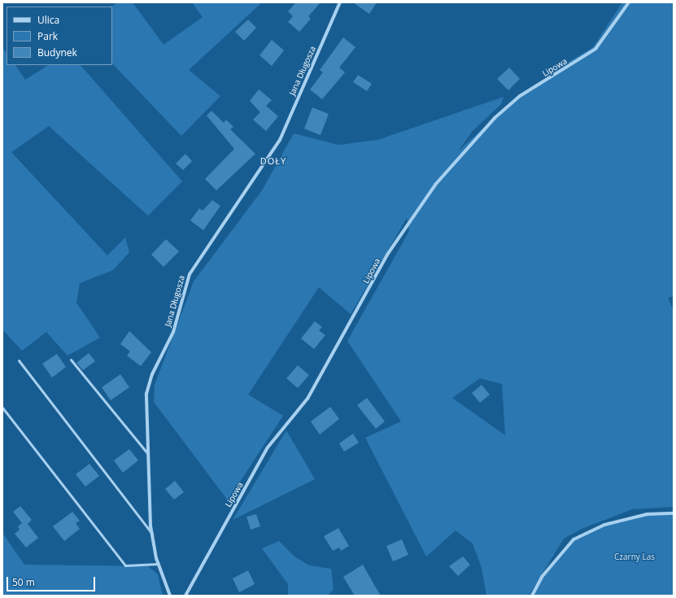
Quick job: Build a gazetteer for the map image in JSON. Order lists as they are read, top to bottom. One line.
{"streets":{"street":["Lipowa","Jana Długosza"]},"districts":["DOŁY"],"parks":["Czarny Las"],"legend":["Ulica","Park","Budynek"],"scale_bar":"50 m"}
